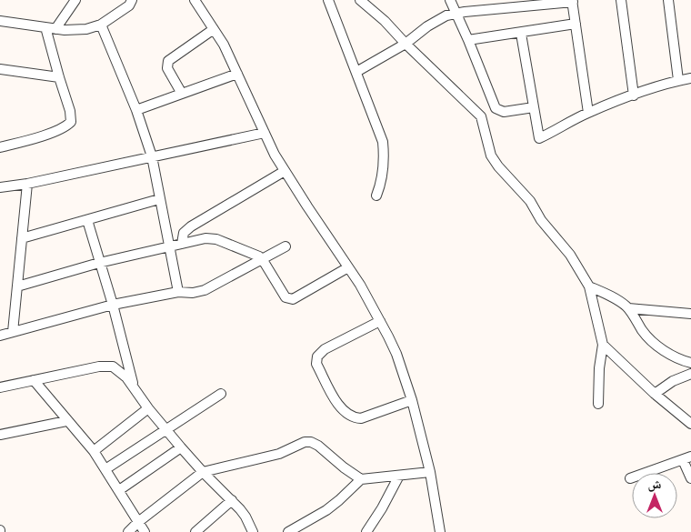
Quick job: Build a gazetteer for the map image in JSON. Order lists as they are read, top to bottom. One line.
{"north":"top"}
